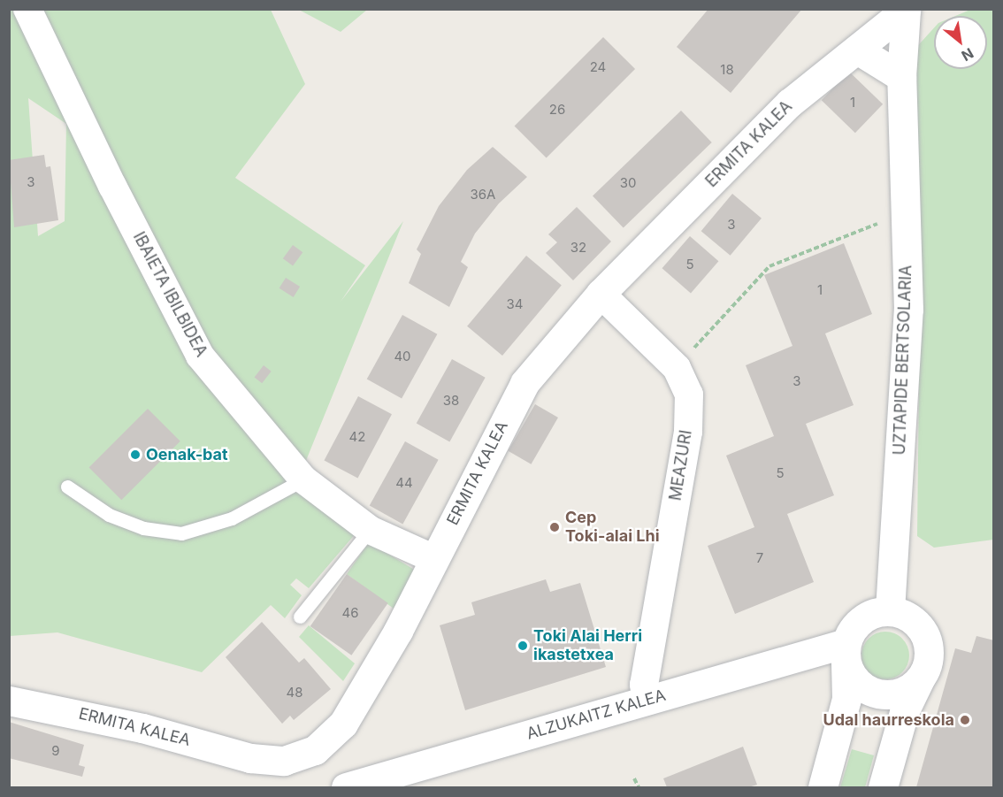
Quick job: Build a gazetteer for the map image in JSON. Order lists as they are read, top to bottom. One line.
{"streets":{"street":["ERMITA KALEA","IBAIETA IBILBIDEA","UZTAPIDE BERTSOLARIA","MEAZURI","ALZUKAITZ KALEA"]},"crossings":[["ERMITA KALEA","IBAIETA IBILBIDEA"],["ERMITA KALEA","UZTAPIDE BERTSOLARIA"],["ERMITA KALEA","MEAZURI"],["UZTAPIDE BERTSOLARIA","ALZUKAITZ KALEA"],["MEAZURI","ALZUKAITZ KALEA"]],"places":["Oenak-bat","Cep Toki-alai Lhi","Toki Alai Herri ikastetxea","Udal haurreskola"],"house_numbers":["24","18","1","26","3","30","36A","3","32","5","1","34","40","3","38","42","5","44","7","46","48","9"],"north":"bottom right"}
